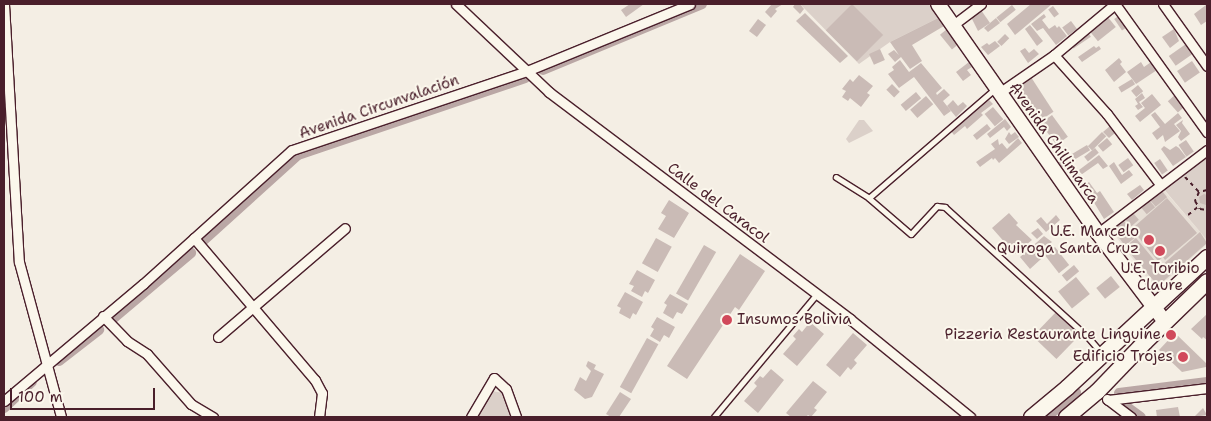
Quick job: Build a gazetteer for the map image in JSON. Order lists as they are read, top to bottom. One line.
{"streets":{"main road":["Avenida Chillimarca"],"street":["Avenida Circunvalación","Calle del Caracol"]},"crossings":[["Avenida Circunvalación","Calle del Caracol"]],"places":["U.E. Marcelo Quiroga Santa Cruz","U.E. Toribio Claure","Insumos Bolivia","Pizzeria Restaurante Linguine","Edificio Trojes"],"scale_bar":"100 m"}
